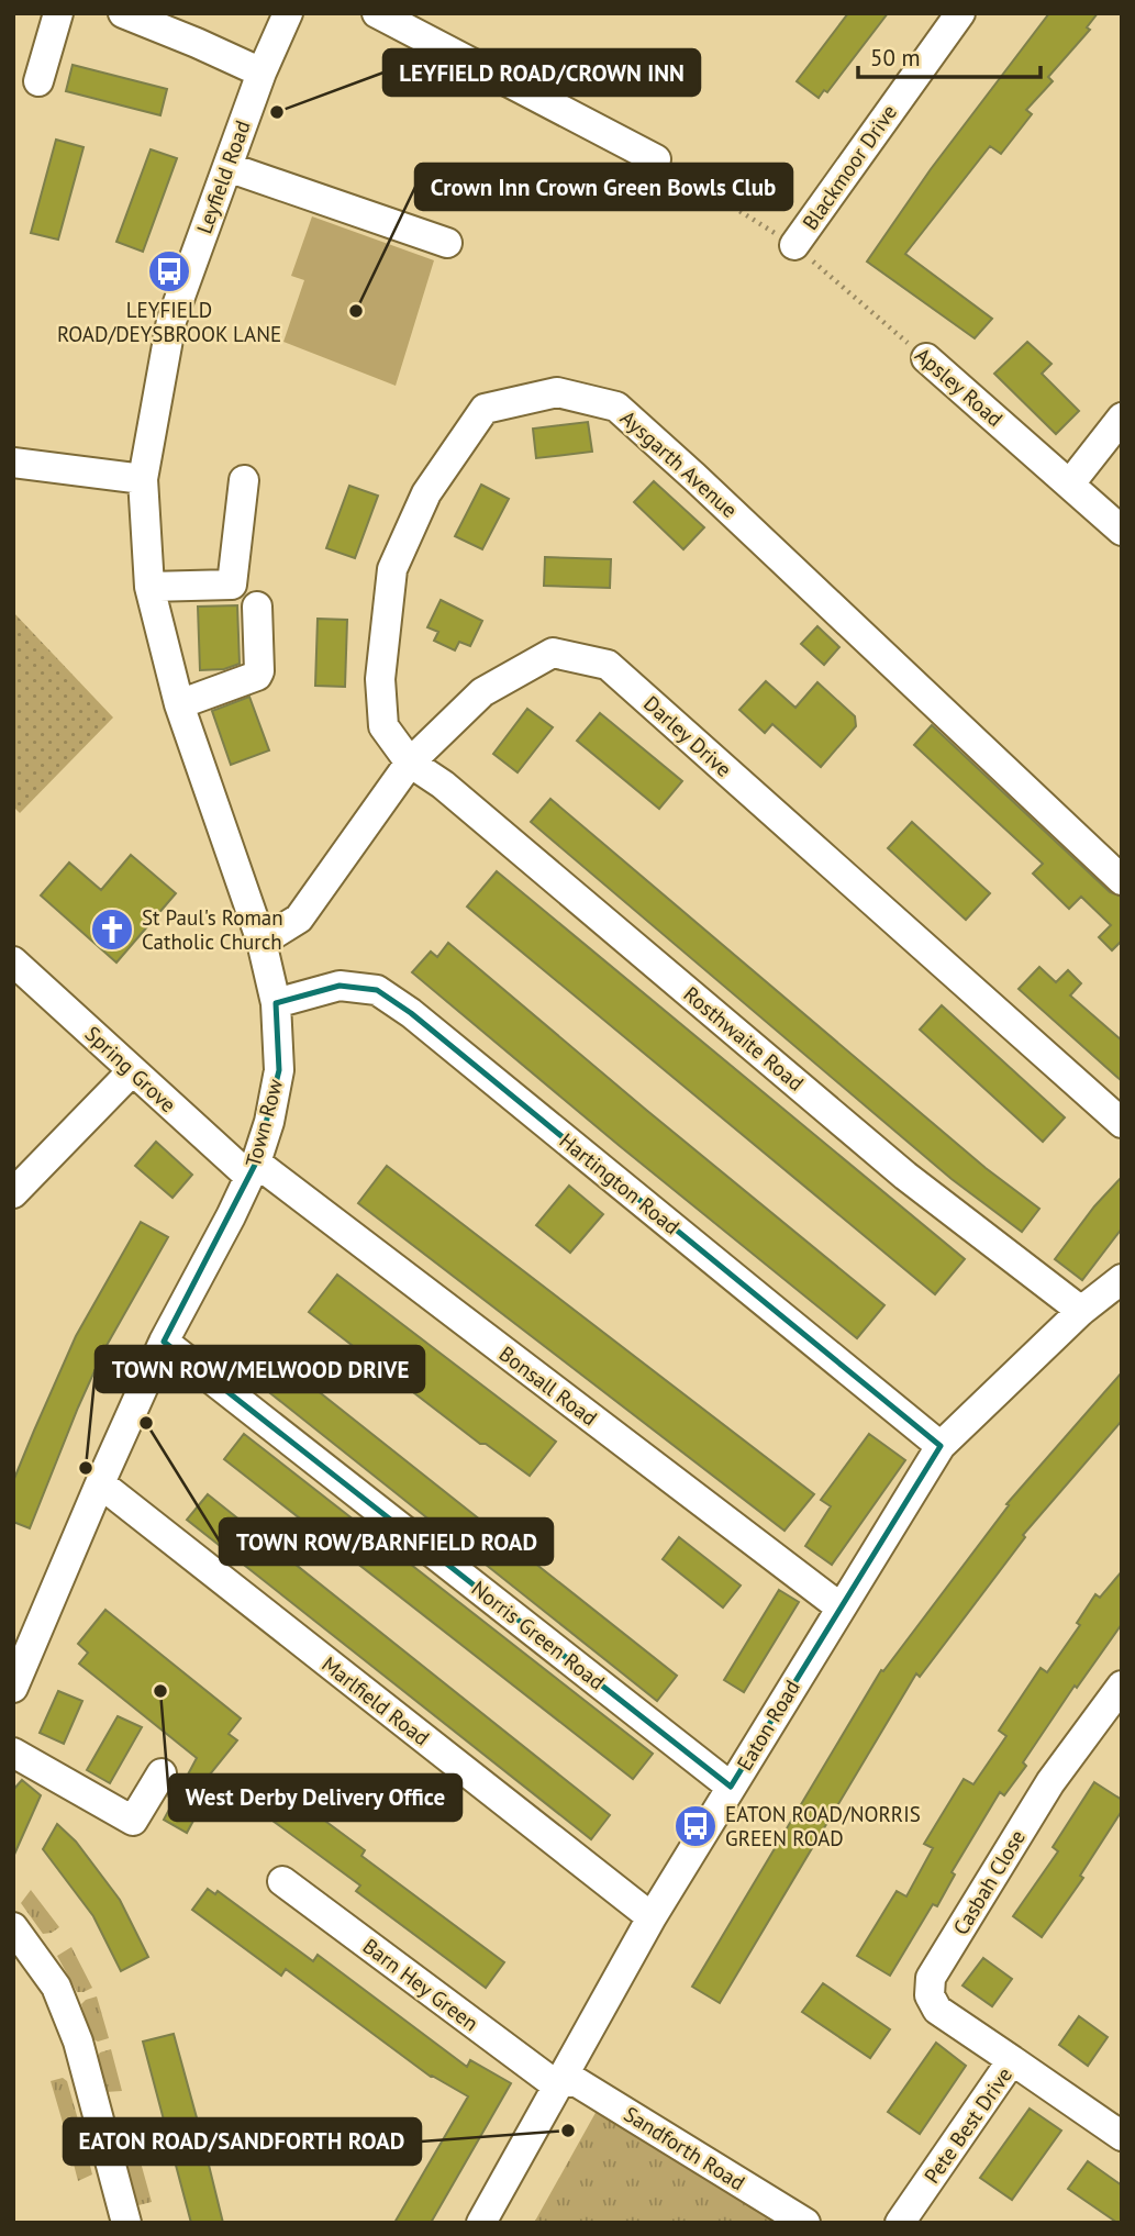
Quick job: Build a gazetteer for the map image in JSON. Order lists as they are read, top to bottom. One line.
{"streets":{"street":["Blackmoor Drive","Leyfield Road","Apsley Road","Aysgarth Avenue","Darley Drive","Rosthwaite Road","Spring Grove","Town Row","Hartington Road","Bonsall Road","Norris Green Road","Marlfield Road","Eaton Road","Casbah Close","Barn Hey Green","Pete Best Drive","Sandforth Road"]},"crossings":[["Blackmoor Drive","Apsley Road"],["Leyfield Road","Town Row"],["Aysgarth Avenue","Darley Drive"],["Aysgarth Avenue","Rosthwaite Road"],["Darley Drive","Rosthwaite Road"],["Darley Drive","Town Row"],["Rosthwaite Road","Eaton Road"],["Spring Grove","Town Row"],["Spring Grove","Bonsall Road"],["Town Row","Hartington Road"],["Town Row","Bonsall Road"],["Town Row","Norris Green Road"],["Town Row","Marlfield Road"],["Hartington Road","Eaton Road"],["Bonsall Road","Eaton Road"],["Norris Green Road","Eaton Road"],["Marlfield Road","Eaton Road"],["Eaton Road","Barn Hey Green"],["Eaton Road","Sandforth Road"],["Casbah Close","Pete Best Drive"],["Barn Hey Green","Sandforth Road"]],"places":{"other":["LEYFIELD ROAD/CROWN INN","Crown Inn Crown Green Bowls Club","TOWN ROW/BARNFIELD ROAD","TOWN ROW/MELWOOD DRIVE","West Derby Delivery Office","EATON ROAD/SANDFORTH ROAD"],"bus stop":["LEYFIELD ROAD/DEYSBROOK LANE","EATON ROAD/NORRIS GREEN ROAD"],"church":["St Paul's Roman Catholic Church"]},"scale_bar":"50 m"}
